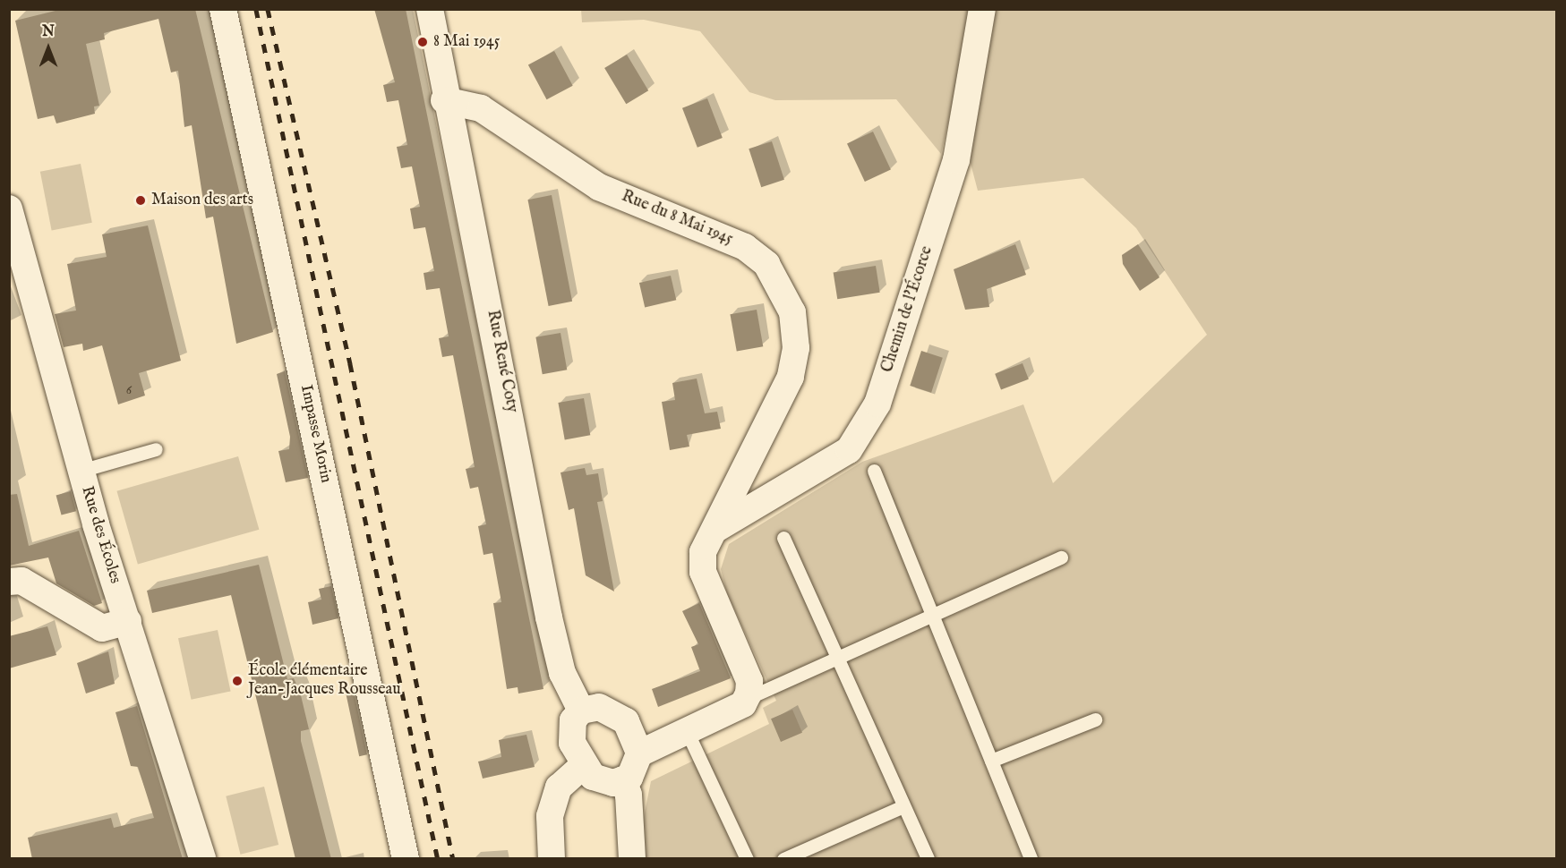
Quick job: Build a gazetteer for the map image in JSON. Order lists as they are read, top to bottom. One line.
{"streets":{"street":["Rue du 8 Mai 1945","Chemin de l'Écorce","Rue René Coty","Impasse Morin","Rue des Écoles"]},"crossings":[["Rue du 8 Mai 1945","Chemin de l'Écorce"],["Rue du 8 Mai 1945","Rue René Coty"]],"places":["8 Mai 1945","Maison des arts","École élémentaire Jean-Jacques Rousseau"],"house_numbers":["6"],"north":"top"}
